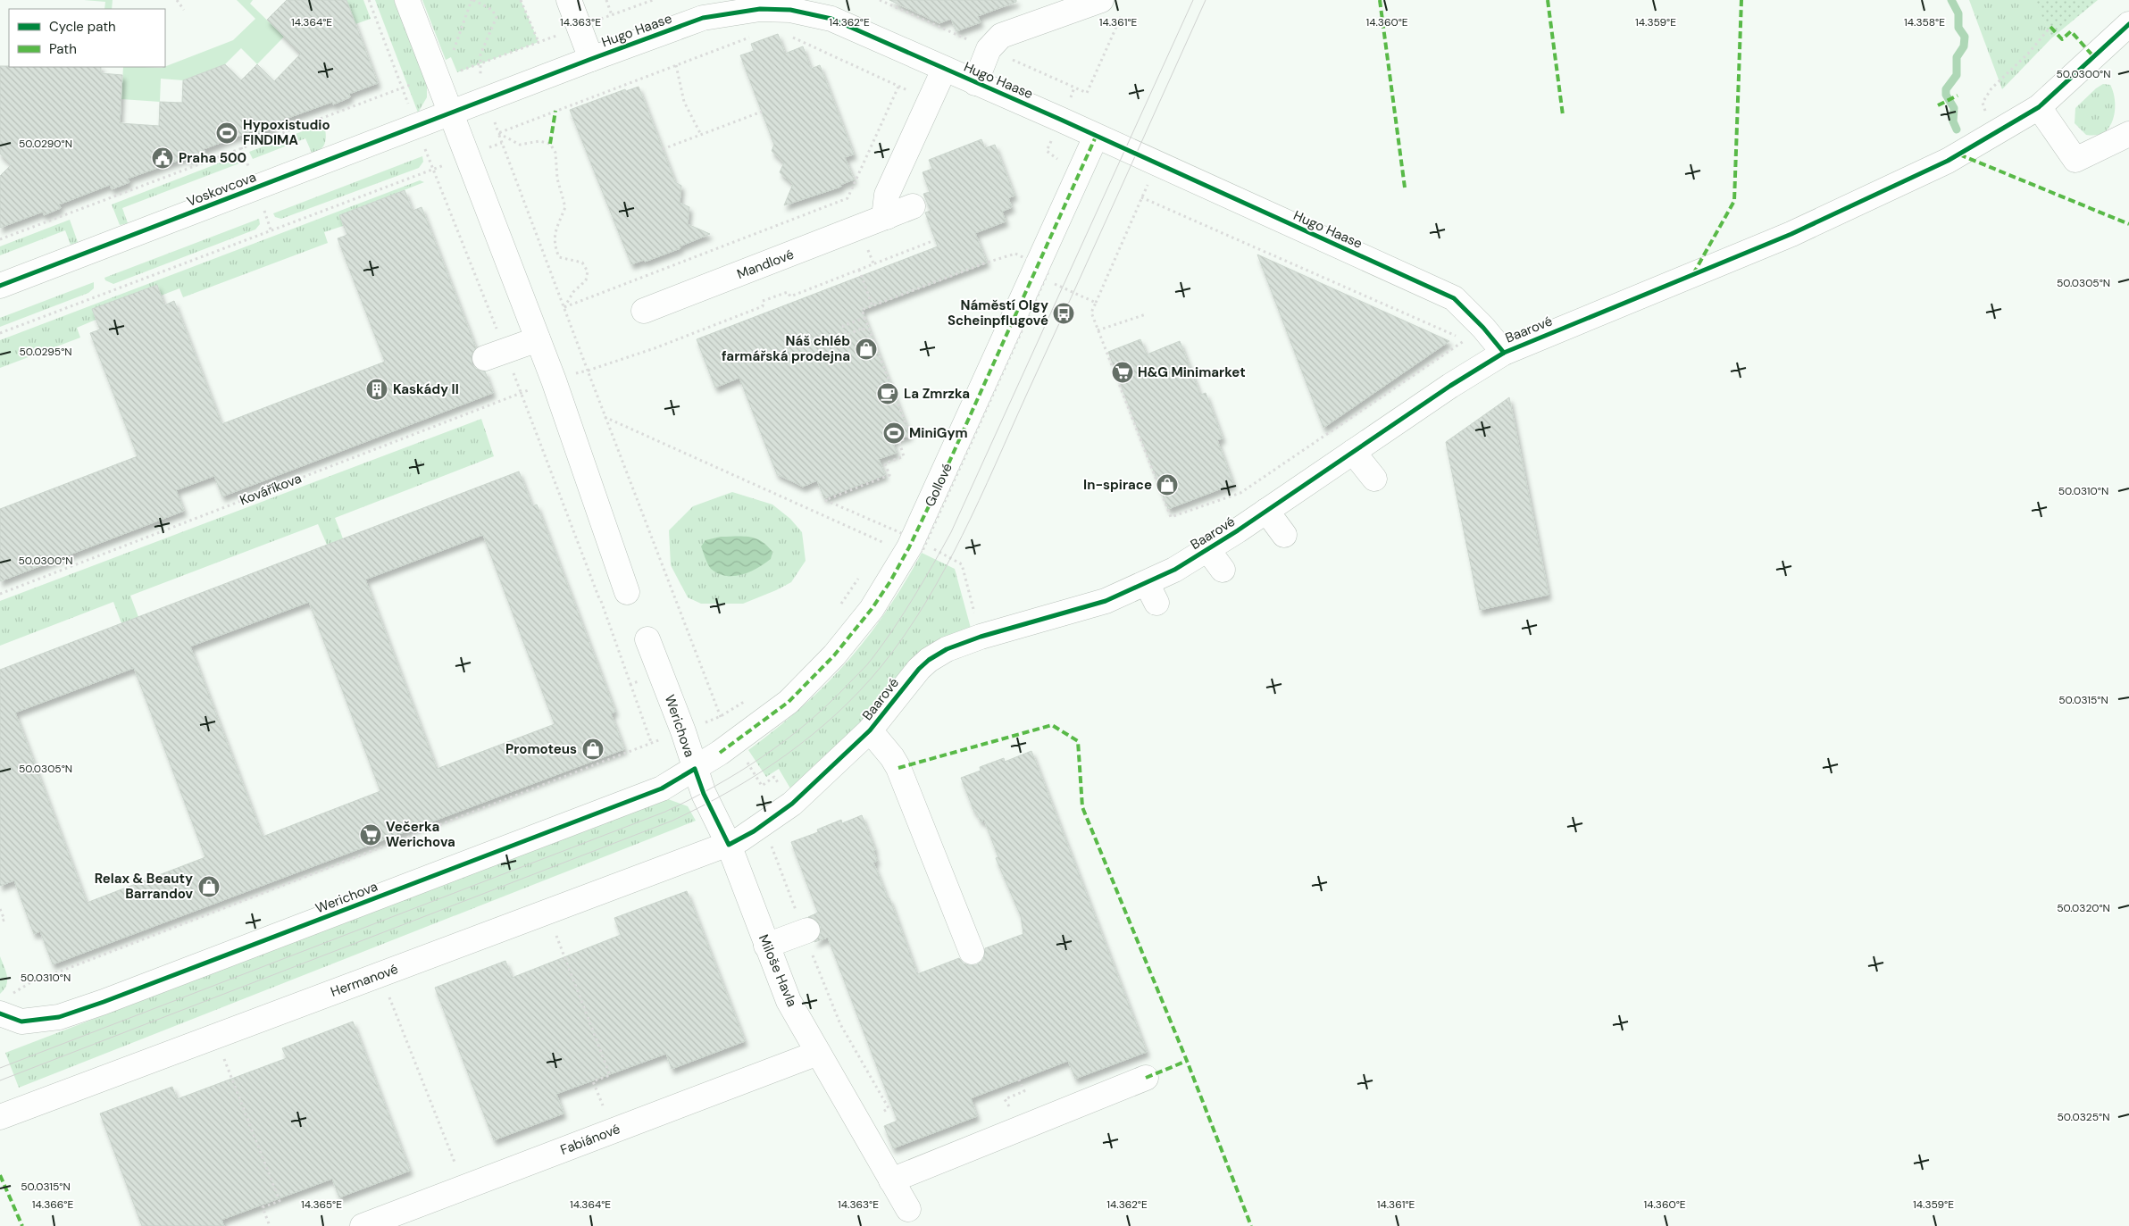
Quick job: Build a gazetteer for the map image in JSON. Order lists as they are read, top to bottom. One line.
{"streets":{"street":["Hugo Haase","Voskovcova","Mandlové","Baarové","Gollové","Werichova","Miloše Havla","Hermanové","Fabiánové"],"path":["Kováříkova"]},"crossings":[["Hugo Haase","Voskovcova"],["Hugo Haase","Baarové"],["Hugo Haase","Gollové"],["Baarové","Hermanové"],["Gollové","Werichova"],["Gollové","Miloše Havla"],["Werichova","Miloše Havla"],["Miloše Havla","Hermanové"],["Miloše Havla","Fabiánové"]],"places":{"sports":["Hypoxistudio FINDIMA","MiniGym"],"public building":["Praha 500"],"bus stop":["Náměstí Olgy Scheinpflugové"],"shop":["Náš chléb farmářská prodejna","In-spirace","Promoteus","Relax & Beauty Barrandov"],"supermarket":["H&G Minimarket","Večerka Werichova"],"building":["Kaskády II"],"cafe":["La Zmrzka"]},"legend":["Cycle path","Path"],"coordinates":["14.364°E","14.363°E","14.362°E","14.361°E","14.360°E","14.359°E","14.358°E","50.0300°N","50.0290°N","50.0305°N","50.0295°N","50.0310°N","50.0315°N","50.0320°N","50.0325°N","14.366°E","14.365°E"]}
